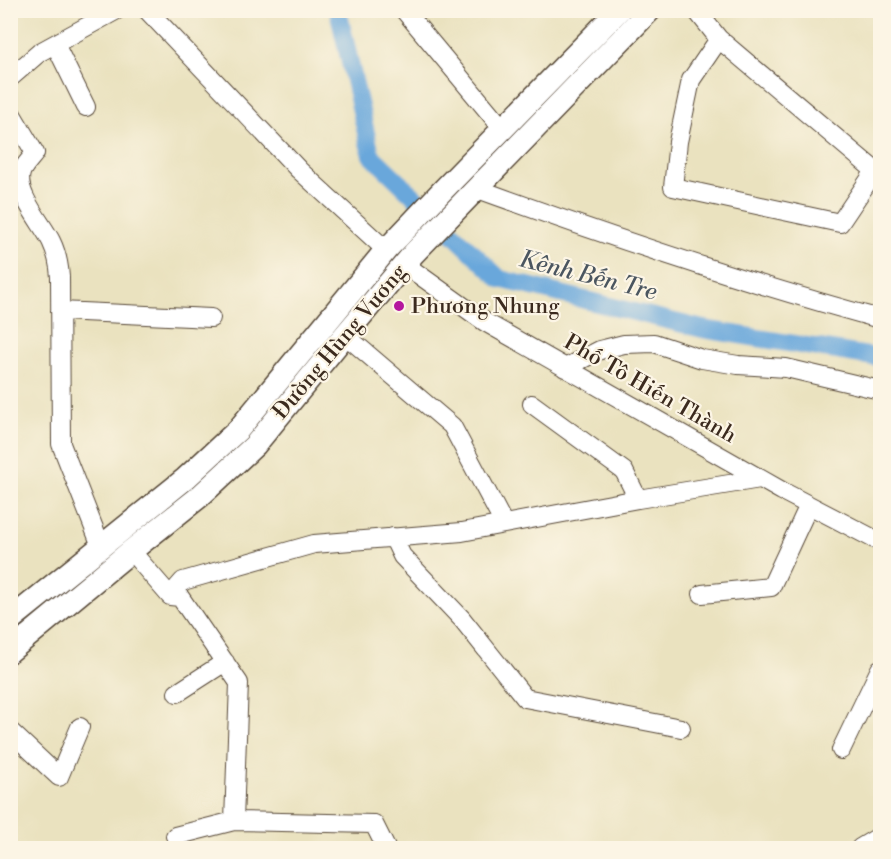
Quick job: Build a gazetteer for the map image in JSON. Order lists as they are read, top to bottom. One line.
{"streets":{"main road":["Đường Hùng Vương"],"street":["Phố Tô Hiến Thành"]},"crossings":[["Đường Hùng Vương","Phố Tô Hiến Thành"]],"water":["Kênh Bến Tre"],"places":["Phương Nhung"]}
